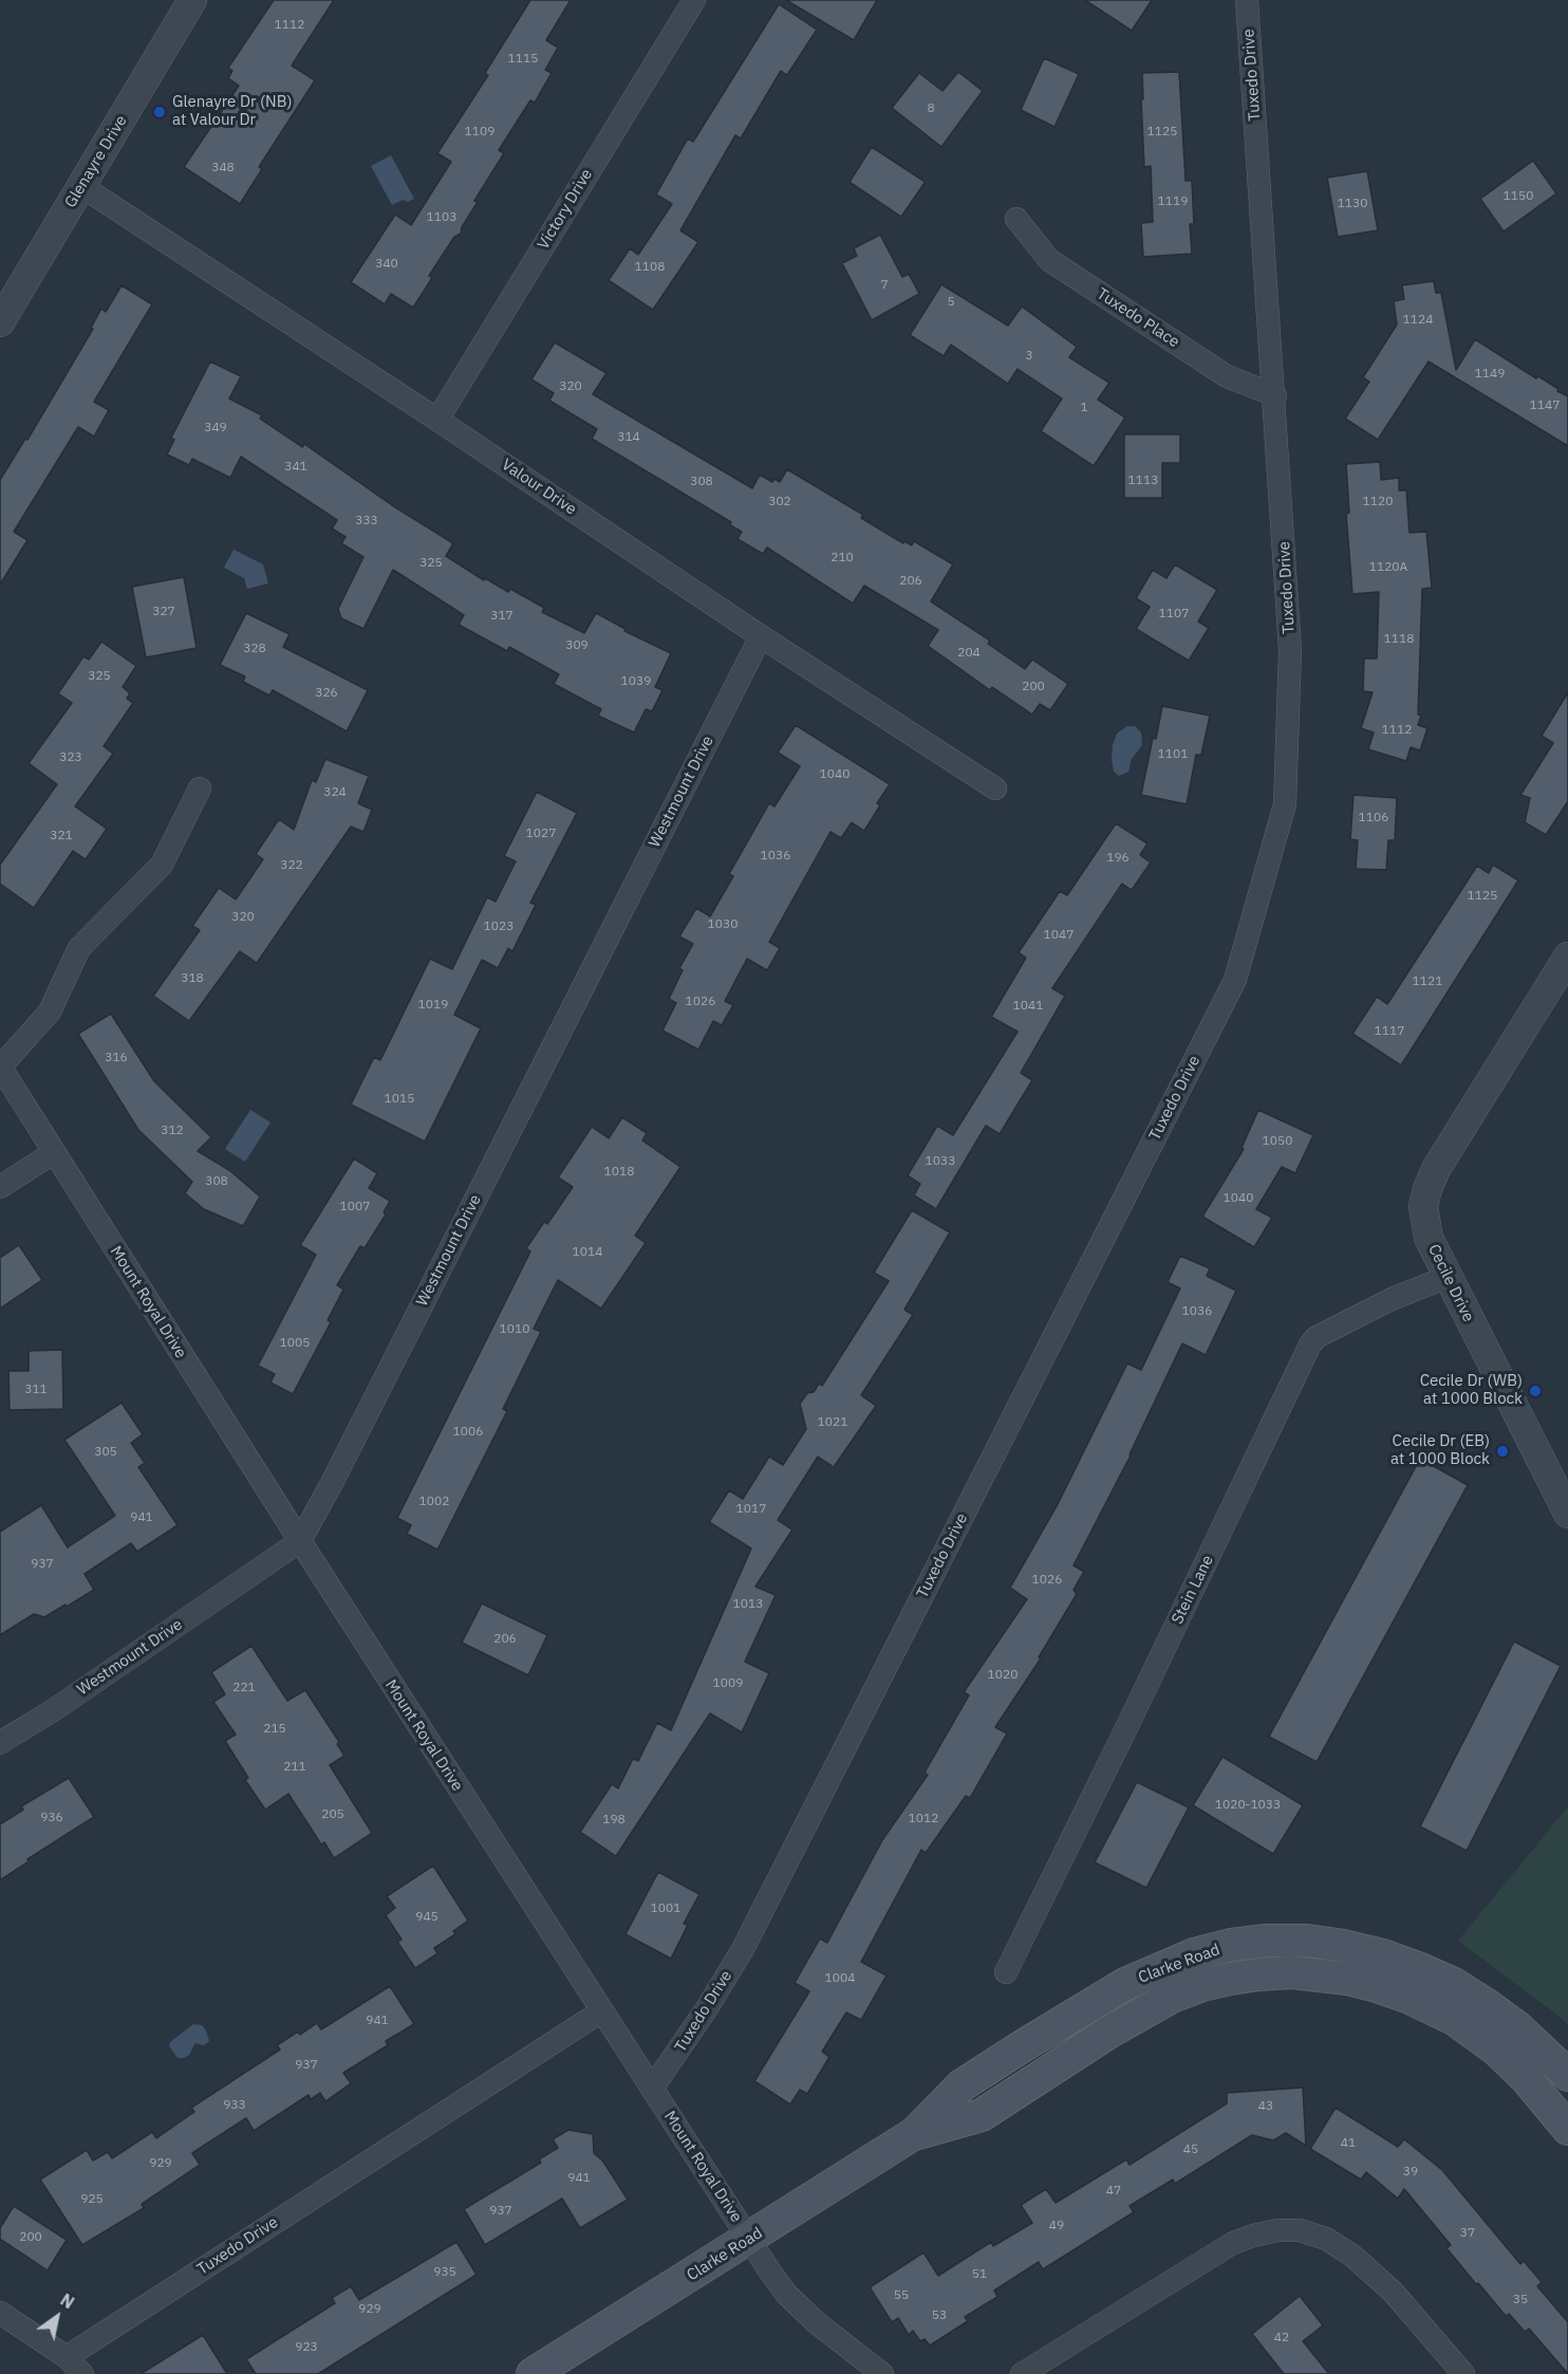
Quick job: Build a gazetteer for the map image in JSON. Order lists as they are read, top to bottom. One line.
{"streets":{"main road":["Clarke Road"],"street":["Tuxedo Drive","Glenayre Drive","Victory Drive","Tuxedo Place","Valour Drive","Westmount Drive","Cecile Drive","Mount Royal Drive","Stein Lane"]},"crossings":[["Tuxedo Drive","Tuxedo Place"],["Tuxedo Drive","Mount Royal Drive"],["Glenayre Drive","Valour Drive"],["Victory Drive","Valour Drive"],["Valour Drive","Westmount Drive"],["Westmount Drive","Mount Royal Drive"],["Cecile Drive","Stein Lane"],["Mount Royal Drive","Clarke Road"]],"places":["Glenayre Dr (NB) at Valour Dr","Cecile Dr (WB) at 1000 Block","Cecile Dr (EB) at 1000 Block"],"house_numbers":["1112","1115","8","1109","1125","348","1150","1119","1130","1103","340","1108","7","5","1124","3","1149","320","1147","1","349","314","341","1113","308","302","1120","333","210","325","1120A","206","327","1107","317","1118","309","328","204","325","1039","200","326","1112","1101","323","1040","324","1106","1027","321","1036","196","322","1125","320","1030","1023","1047","318","1121","1026","1019","1041","1117","316","1015","312","1050","1033","1018","308","1040","1007","1014","1036","1010","1005","311","1021","1006","305","1002","1017","941","937","1026","1013","206","1020","1009","221","215","211","1020-1033","205","936","1012","198","1001","945","1004","941","937","933","43","41","45","929","39","941","47","925","937","49","37","200","935","51","55","35","929","53","42","923"],"north":"top right"}
